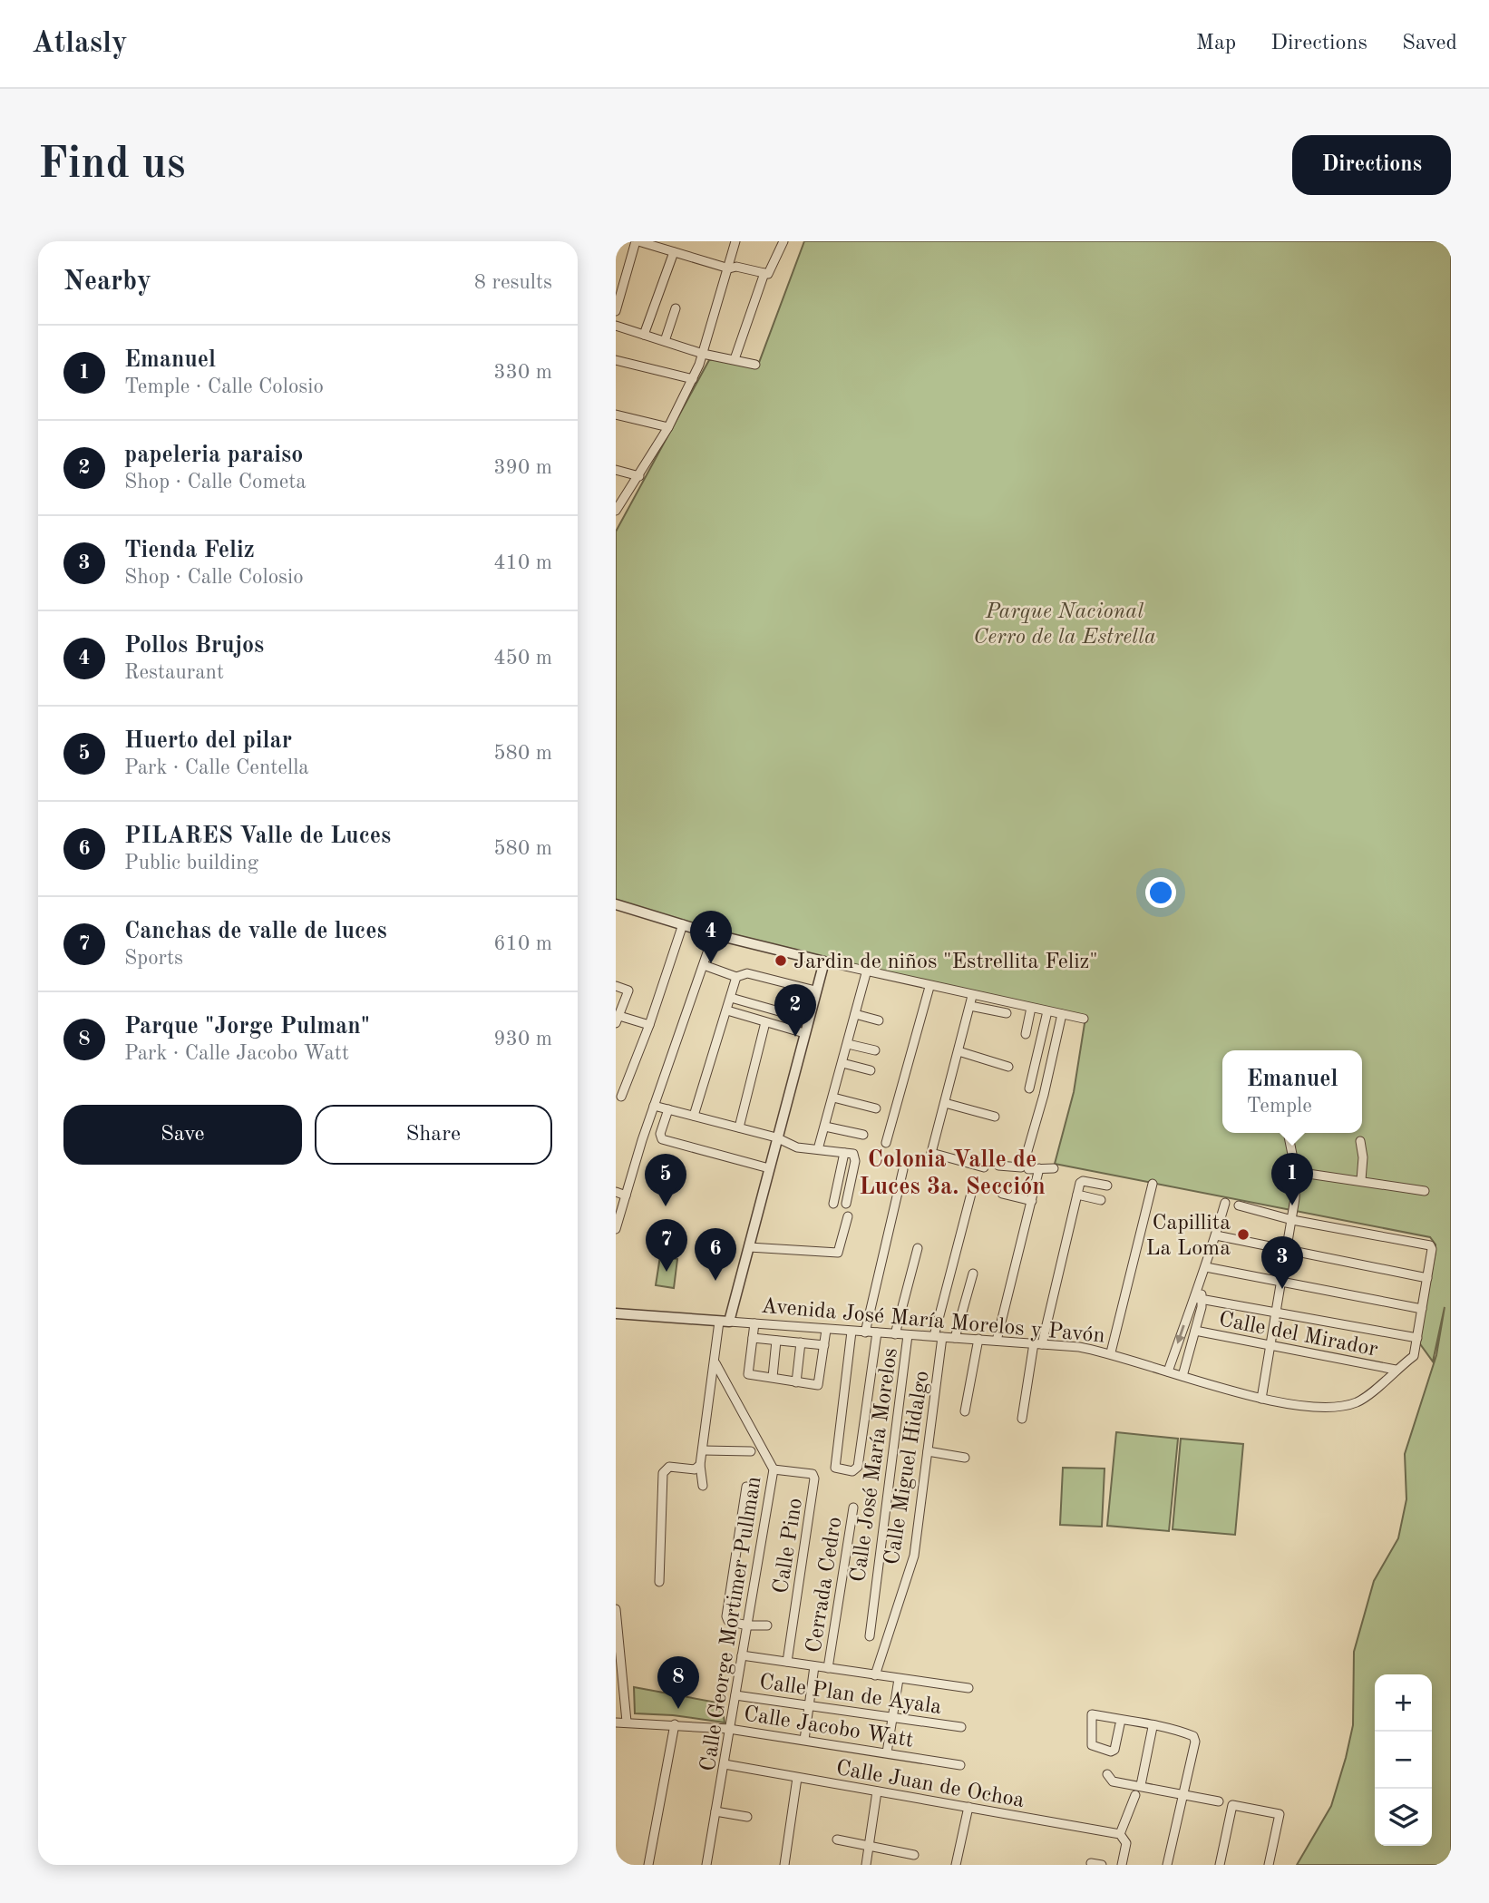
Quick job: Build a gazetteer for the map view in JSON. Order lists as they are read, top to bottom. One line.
{"streets":{"street":["Avenida José María Morelos y Pavón","Calle del Mirador","Calle José María Morelos","Calle Miguel Hidalgo","Calle Pino","Cerrada Cedro","Calle George Mortimer Pullman","Calle Plan de Ayala","Calle Jacobo Watt","Calle Juan de Ochoa"]},"crossings":[["Avenida José María Morelos y Pavón","Calle del Mirador"],["Avenida José María Morelos y Pavón","Calle José María Morelos"],["Avenida José María Morelos y Pavón","Calle Miguel Hidalgo"],["Calle Pino","Calle George Mortimer Pullman"],["Calle George Mortimer Pullman","Calle Plan de Ayala"],["Calle George Mortimer Pullman","Calle Jacobo Watt"],["Calle George Mortimer Pullman","Calle Juan de Ochoa"]],"districts":["Colonia Valle de Luces 3a. Sección"],"parks":["Parque Nacional Cerro de la Estrella"],"places":["Jardin de niños \"Estrellita Feliz\"","Capillita La Loma"],"page":{"header":"Atlasly","nav":["Map","Directions","Saved"],"buttons":["Directions",["Save","Share"]],"title":"Find us","heading":["Nearby","8 results"],"list":[{"mark":"1","name":"Emanuel","note":"Temple · Calle Colosio","value":"330 m"},{"mark":"2","name":"papeleria paraiso","note":"Shop · Calle Cometa","value":"390 m"},{"mark":"3","name":"Tienda Feliz","note":"Shop · Calle Colosio","value":"410 m"},{"mark":"4","name":"Pollos Brujos","note":"Restaurant","value":"450 m"},{"mark":"5","name":"Huerto del pilar","note":"Park · Calle Centella","value":"580 m"},{"mark":"6","name":"PILARES Valle de Luces","note":"Public building","value":"580 m"},{"mark":"7","name":"Canchas de valle de luces","note":"Sports","value":"610 m"},{"mark":"8","name":"Parque \"Jorge Pulman\"","note":"Park · Calle Jacobo Watt","value":"930 m"}],"pins":["4","2","1","5","7","6","3","8"],"popup":["Emanuel","Temple"],"map_buttons":["+","−"]}}
